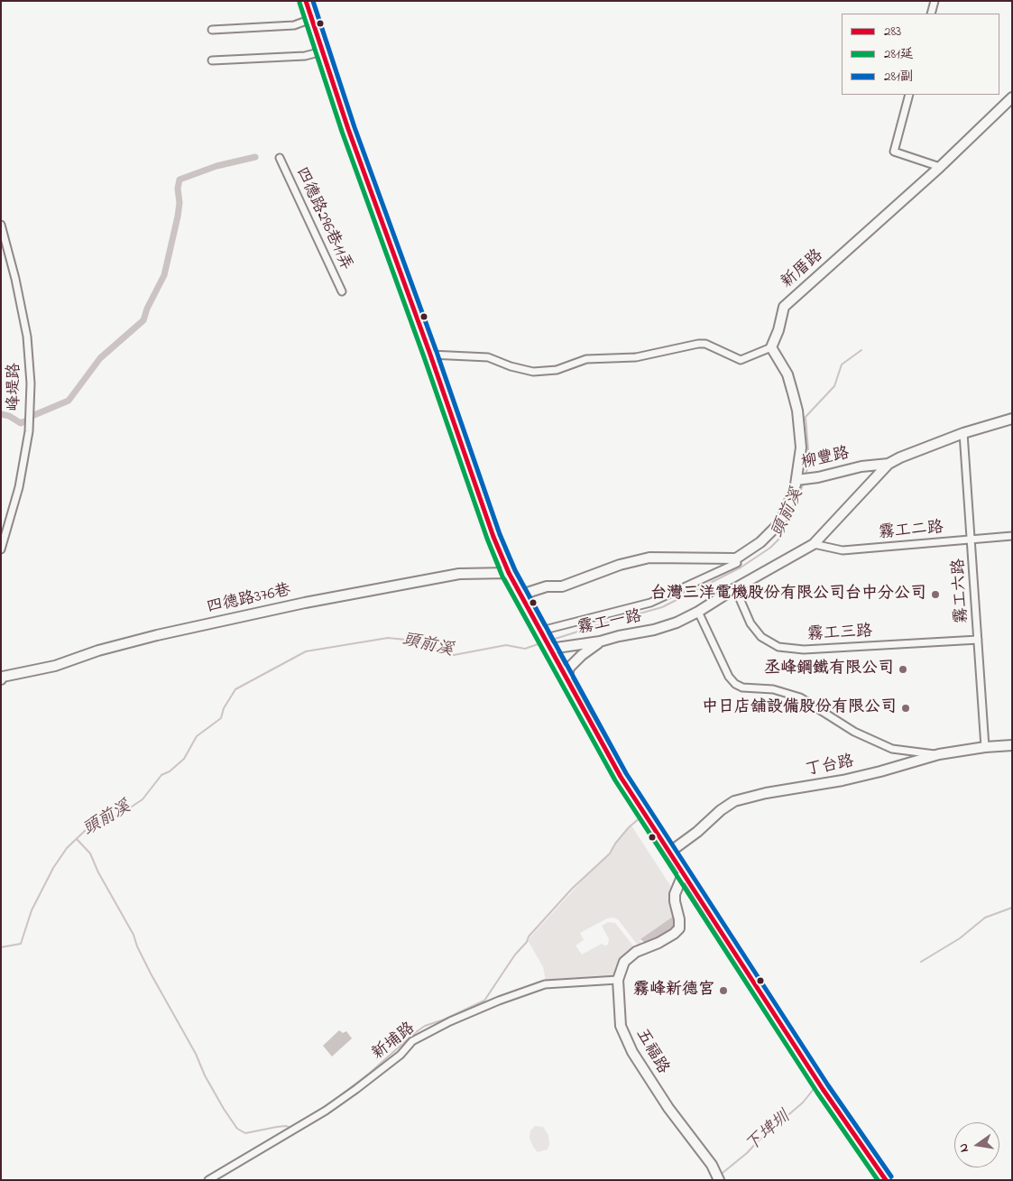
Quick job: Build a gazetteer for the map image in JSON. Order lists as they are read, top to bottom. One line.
{"streets":{"street":["四德路296巷11弄","新厝路","峰堤路","柳豐路","霧工二路","霧工六路","四德路376巷","霧工一路","霧工三路","丁台路","新埔路","五福路"]},"crossings":[["柳豐路","霧工六路"],["柳豐路","霧工一路"],["霧工二路","霧工六路"],["霧工二路","霧工一路"],["霧工六路","霧工三路"],["霧工六路","丁台路"],["霧工一路","霧工三路"],["新埔路","五福路"]],"water":["頭前溪","下埤圳"],"places":["台灣三洋電機股份有限公司台中分公司","丞峰鋼鐵有限公司","中日店舖設備股份有限公司","霧峰新德宮"],"lines":["transit line 283","transit line 281副","transit line 281延"],"legend":["283","281延","281副"],"north":"left"}
